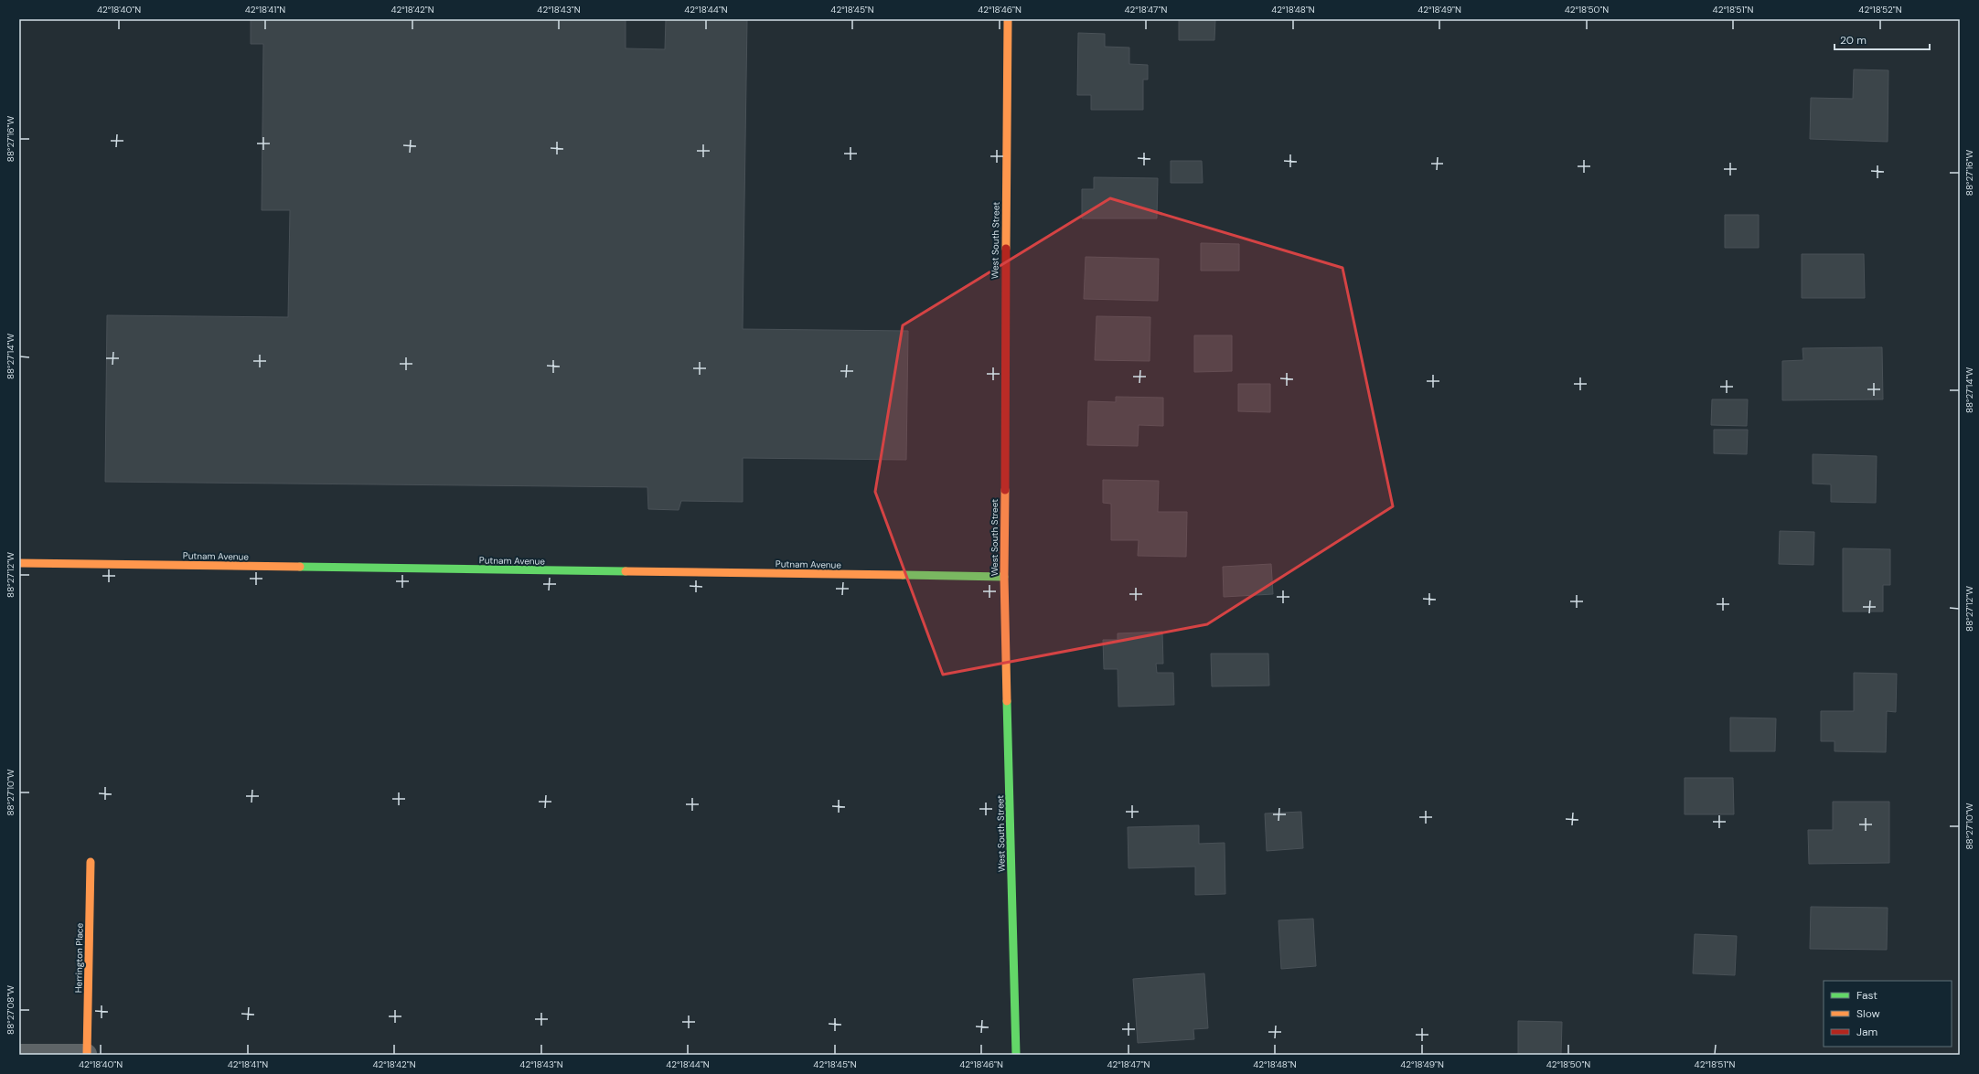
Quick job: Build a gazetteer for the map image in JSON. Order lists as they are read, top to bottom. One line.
{"streets":{"street":["West South Street","Putnam Avenue","Herrington Place"]},"crossings":[["West South Street","Putnam Avenue"]],"legend":["Fast","Slow","Jam"],"scale_bar":"20 m","coordinates":["42°18'40\"N","42°18'41\"N","42°18'42\"N","42°18'43\"N","42°18'44\"N","42°18'45\"N","42°18'46\"N","42°18'47\"N","42°18'48\"N","42°18'49\"N","42°18'50\"N","42°18'51\"N","42°18'52\"N","88°27'16\"W","88°27'14\"W","88°27'12\"W","88°27'10\"W","88°27'08\"W"]}
